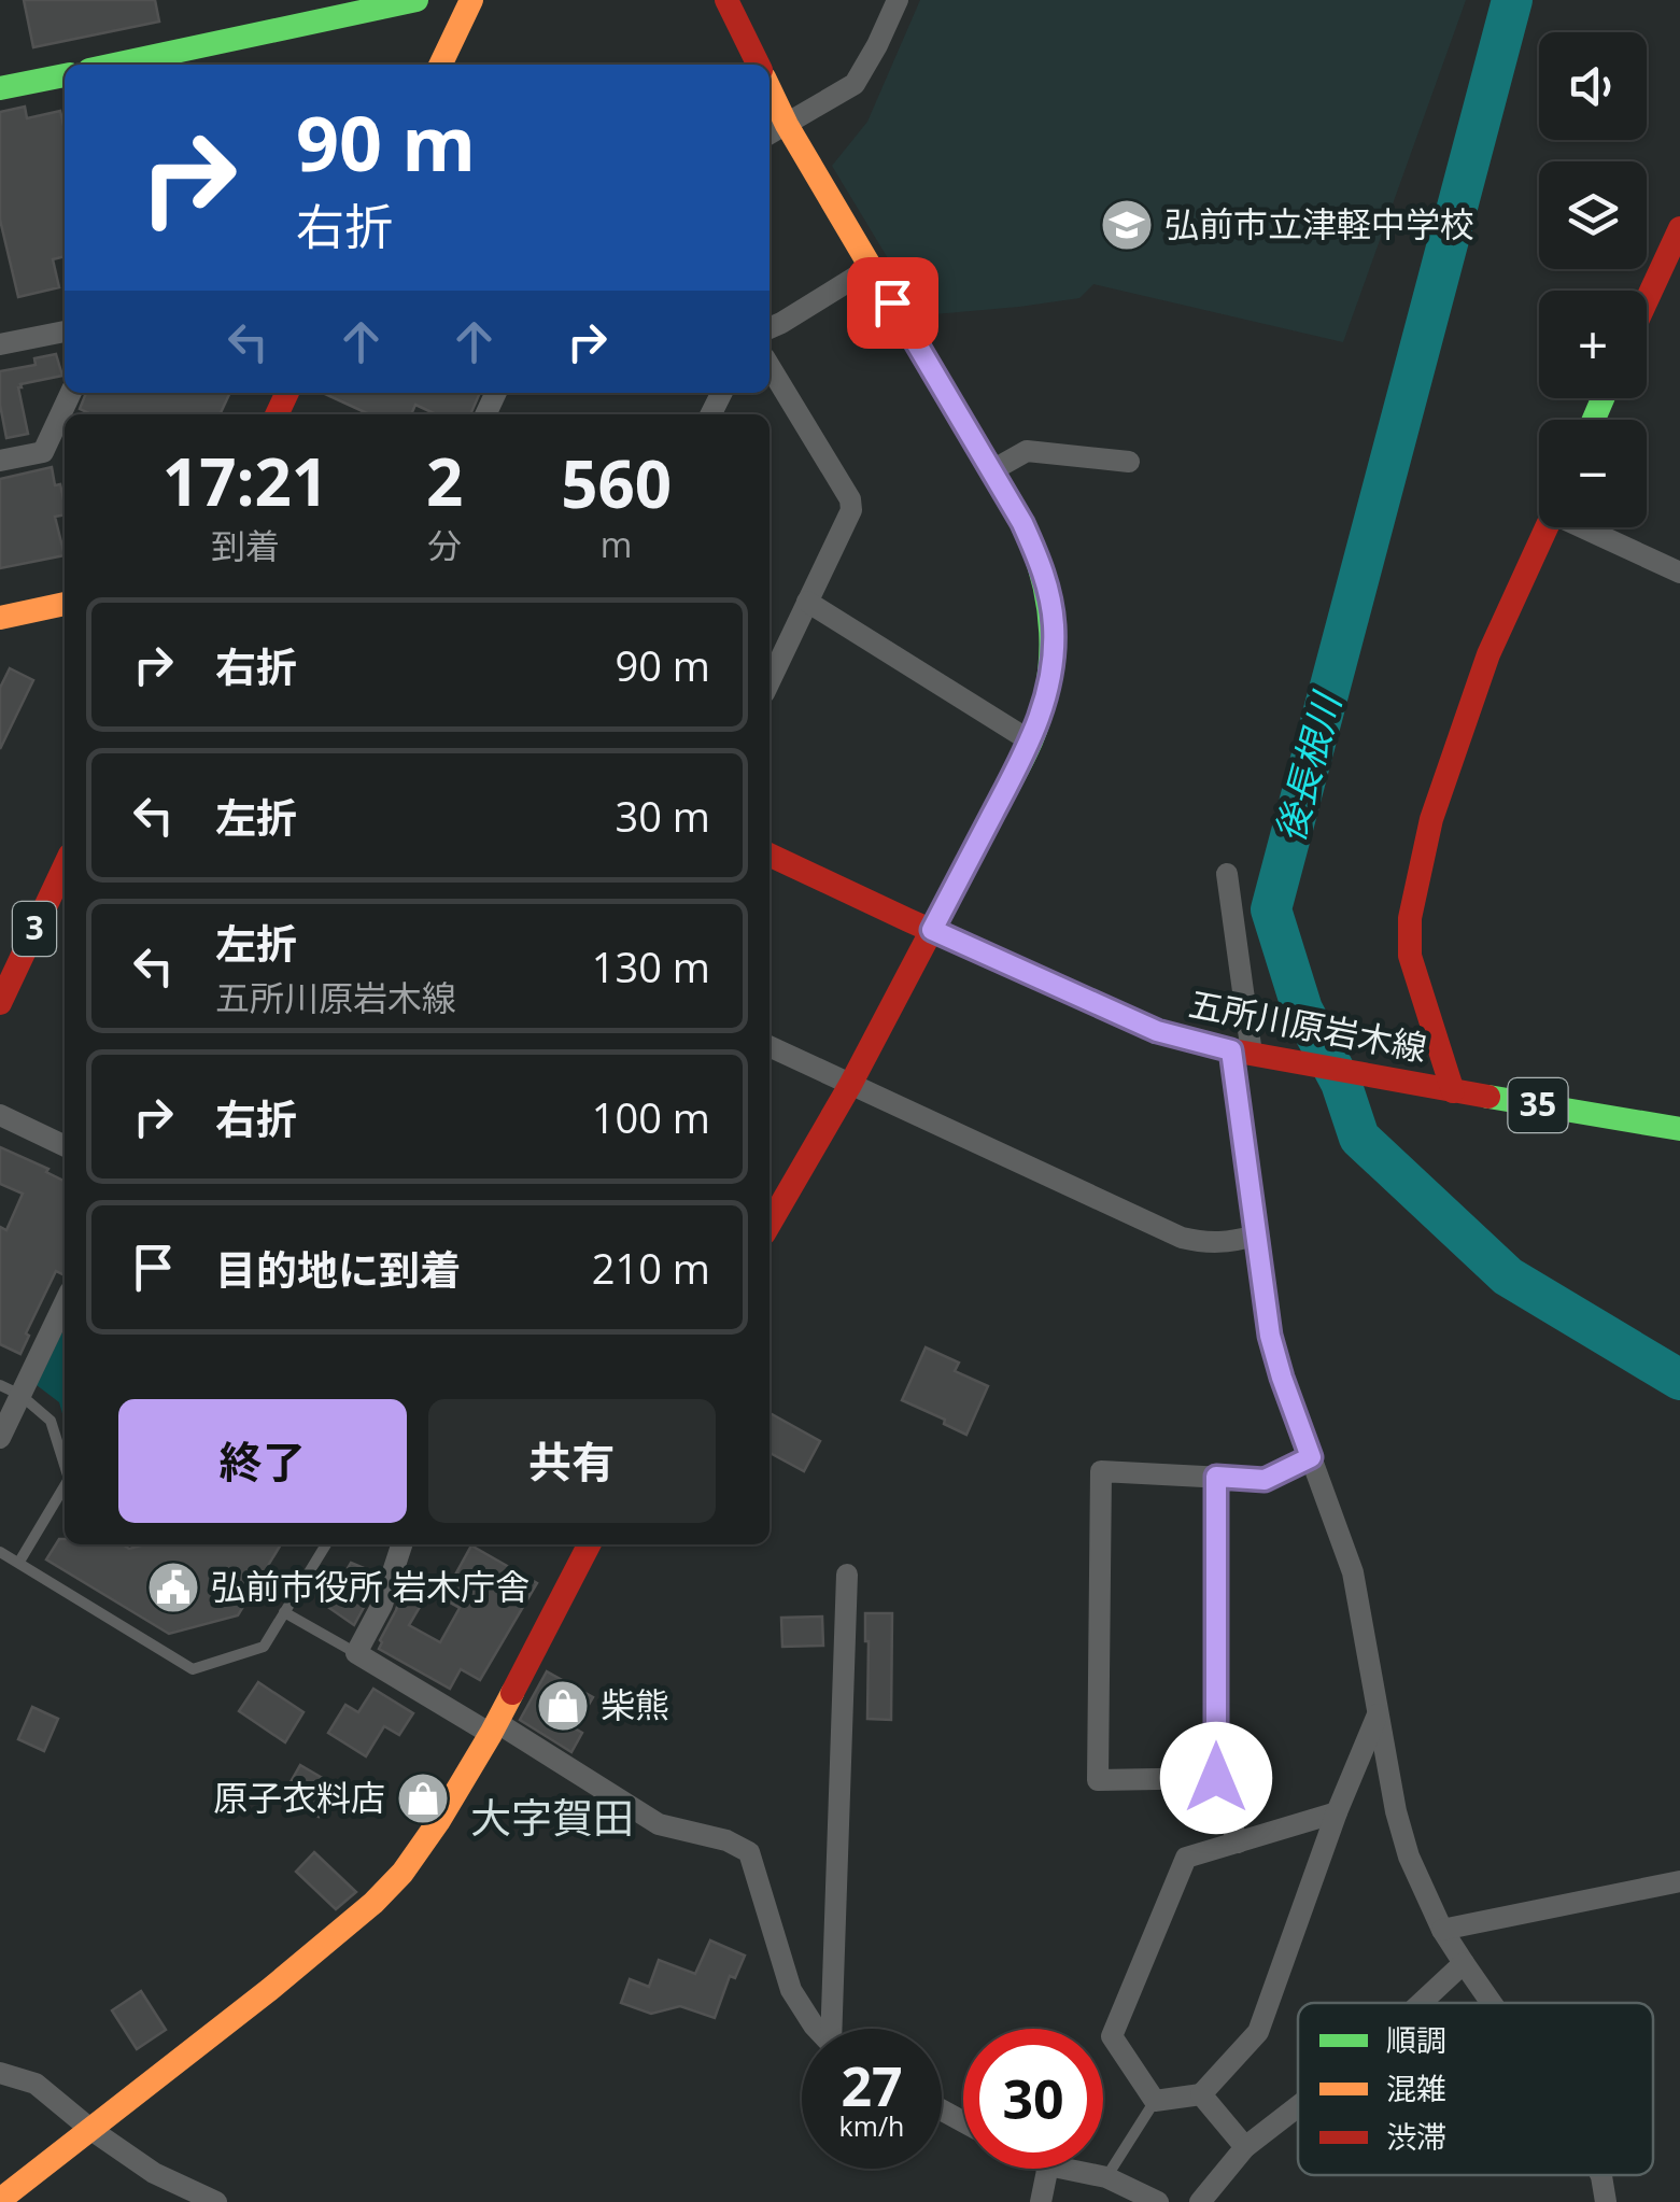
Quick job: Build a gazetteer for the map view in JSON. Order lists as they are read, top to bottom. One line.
{"streets":{"street":["3","五所川原岩木線","35"]},"districts":["大字賀田"],"water":["後長根川"],"places":{"school or university":["弘前市立津軽中学校"],"public building":["弘前市役所 岩木庁舎"],"shop":["柴熊","原子衣料店"]},"legend":["順調","混雑","渋滞"],"page":{"map_buttons":["+","−"],"turn":["90 m","右折"],"eta":["17:21","到着","2","分","560","m"],"list":[{"name":"右折","value":"90 m"},{"name":"左折","value":"30 m"},{"name":"左折","note":"五所川原岩木線","value":"130 m"},{"name":"右折","value":"100 m"},{"name":"目的地に到着","value":"210 m"}],"buttons":["終了","共有"],"speed":"27 km/h","limit":"30"}}
